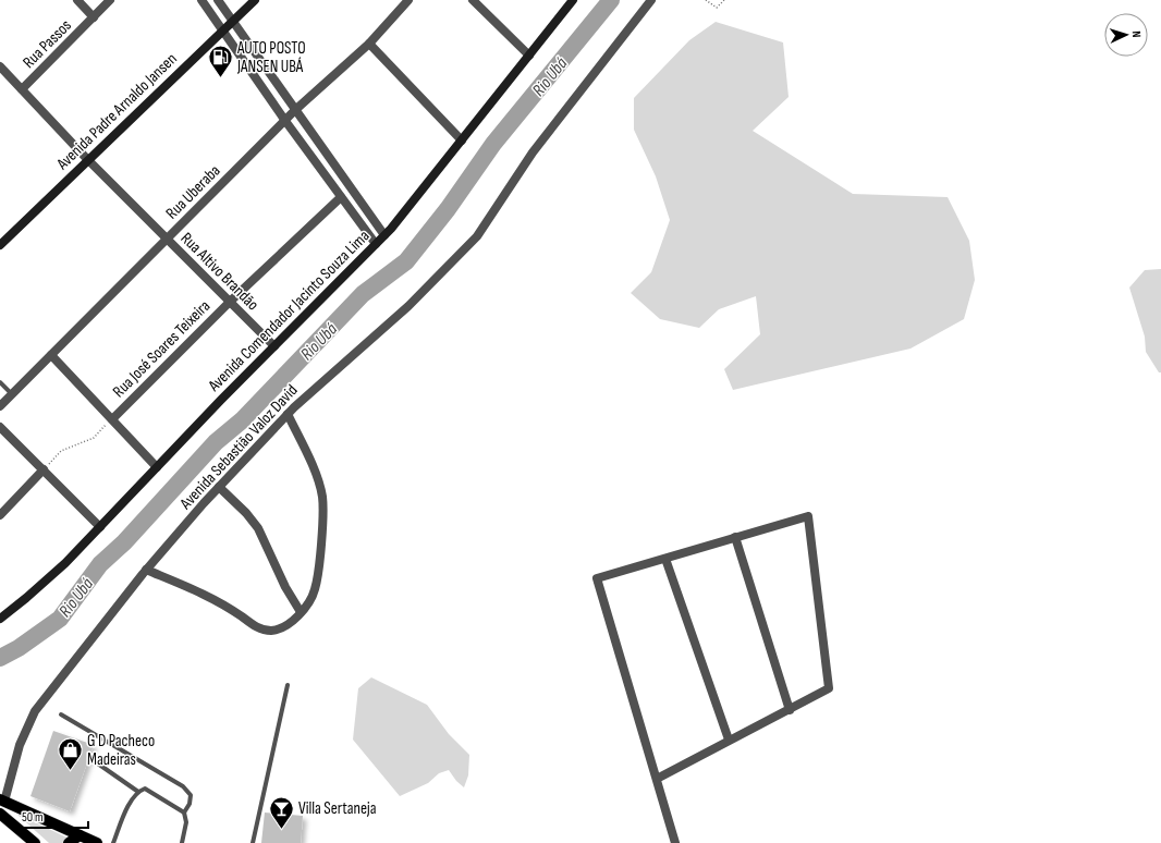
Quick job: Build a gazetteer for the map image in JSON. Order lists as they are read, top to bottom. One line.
{"streets":{"street":["Rua Passos","Avenida Padre Arnaldo Jansen","Rua Uberaba","Rua Altivo Brandão","Avenida Comendador Jacinto Souza Lima","Rua José Soares Teixeira","Avenida Sebastião Valoz David"]},"crossings":[["Rua Passos","Rua Altivo Brandão"],["Avenida Padre Arnaldo Jansen","Rua Altivo Brandão"],["Rua Uberaba","Rua Altivo Brandão"],["Rua Altivo Brandão","Avenida Comendador Jacinto Souza Lima"],["Rua Altivo Brandão","Rua José Soares Teixeira"]],"water":["Rio Ubá"],"places":{"fuel station":["AUTO POSTO JANSEN UBÁ"],"shop":["G D Pacheco Madeiras"],"bar":["Villa Sertaneja"]},"scale_bar":"50 m","north":"right"}
